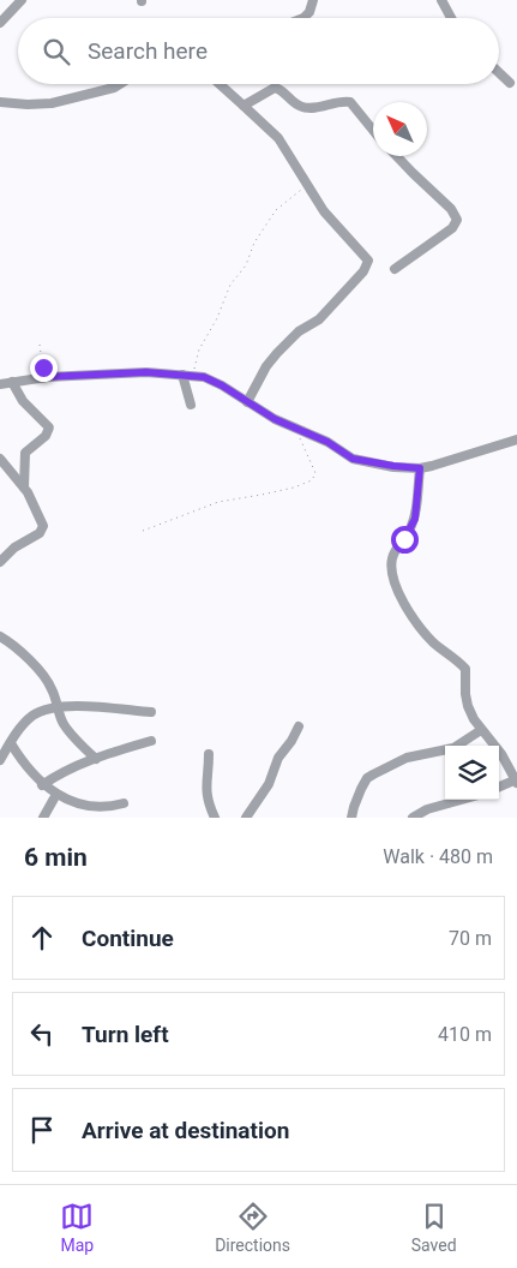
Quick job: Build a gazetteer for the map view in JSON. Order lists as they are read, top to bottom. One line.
{"north":"top left","page":{"search":"Search here","heading":["6 min","Walk · 480 m"],"list":[["Continue","70 m"],["Turn left","410 m"],"Arrive at destination"],"nav":["Map","Directions","Saved"]}}
